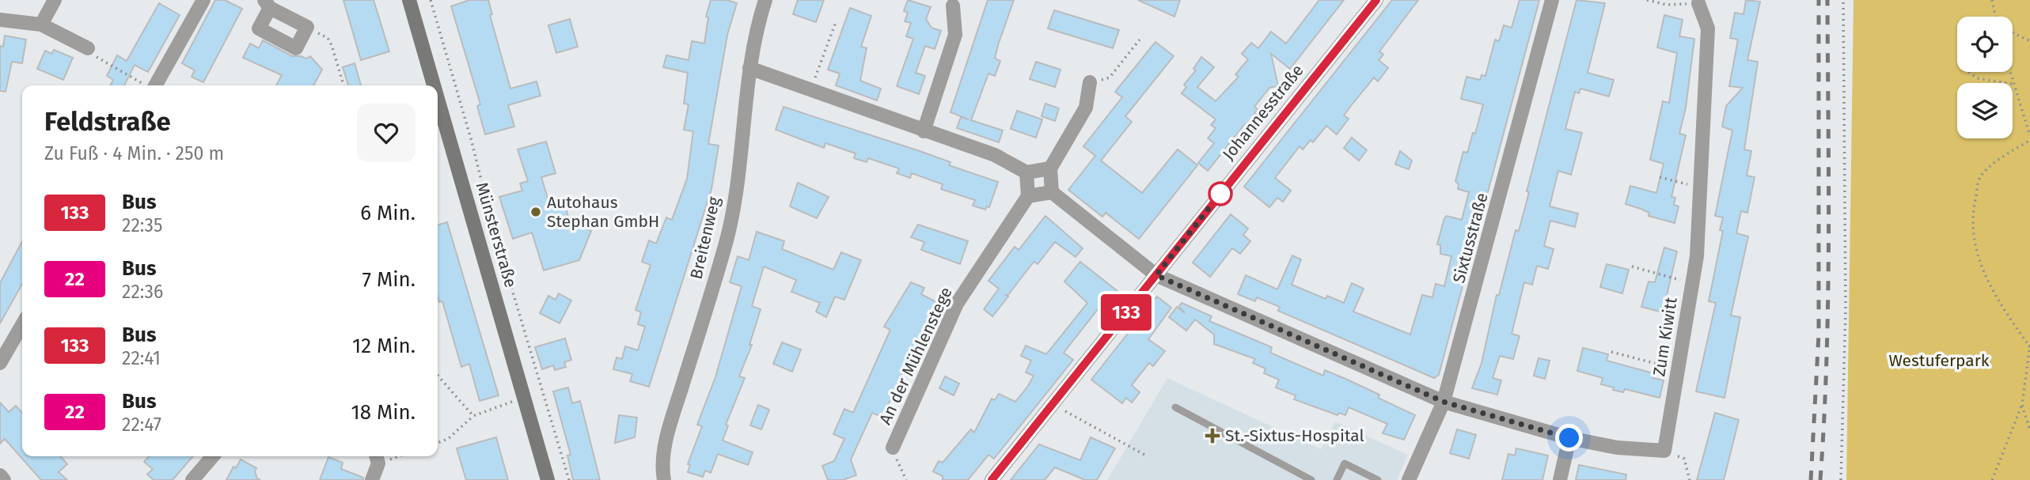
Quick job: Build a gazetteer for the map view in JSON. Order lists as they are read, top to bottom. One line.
{"streets":{"main road":["Münsterstraße"],"street":["Johannesstraße","Breitenweg","Sixtusstraße","Zum Kiwitt","An der Mühlenstege"]},"parks":["Westuferpark"],"places":{"other":["Autohaus Stephan GmbH"],"health":["St.-Sixtus-Hospital"]},"lines":["bus line 133"],"page":{"on_map":"133","heading":["Feldstraße","Zu Fuß · 4 Min. · 250 m"],"list":[{"mark":"133","name":"Bus","note":"22:35","value":"6 Min."},{"mark":"22","name":"Bus","note":"22:36","value":"7 Min."},{"mark":"133","name":"Bus","note":"22:41","value":"12 Min."},{"mark":"22","name":"Bus","note":"22:47","value":"18 Min."}]}}
